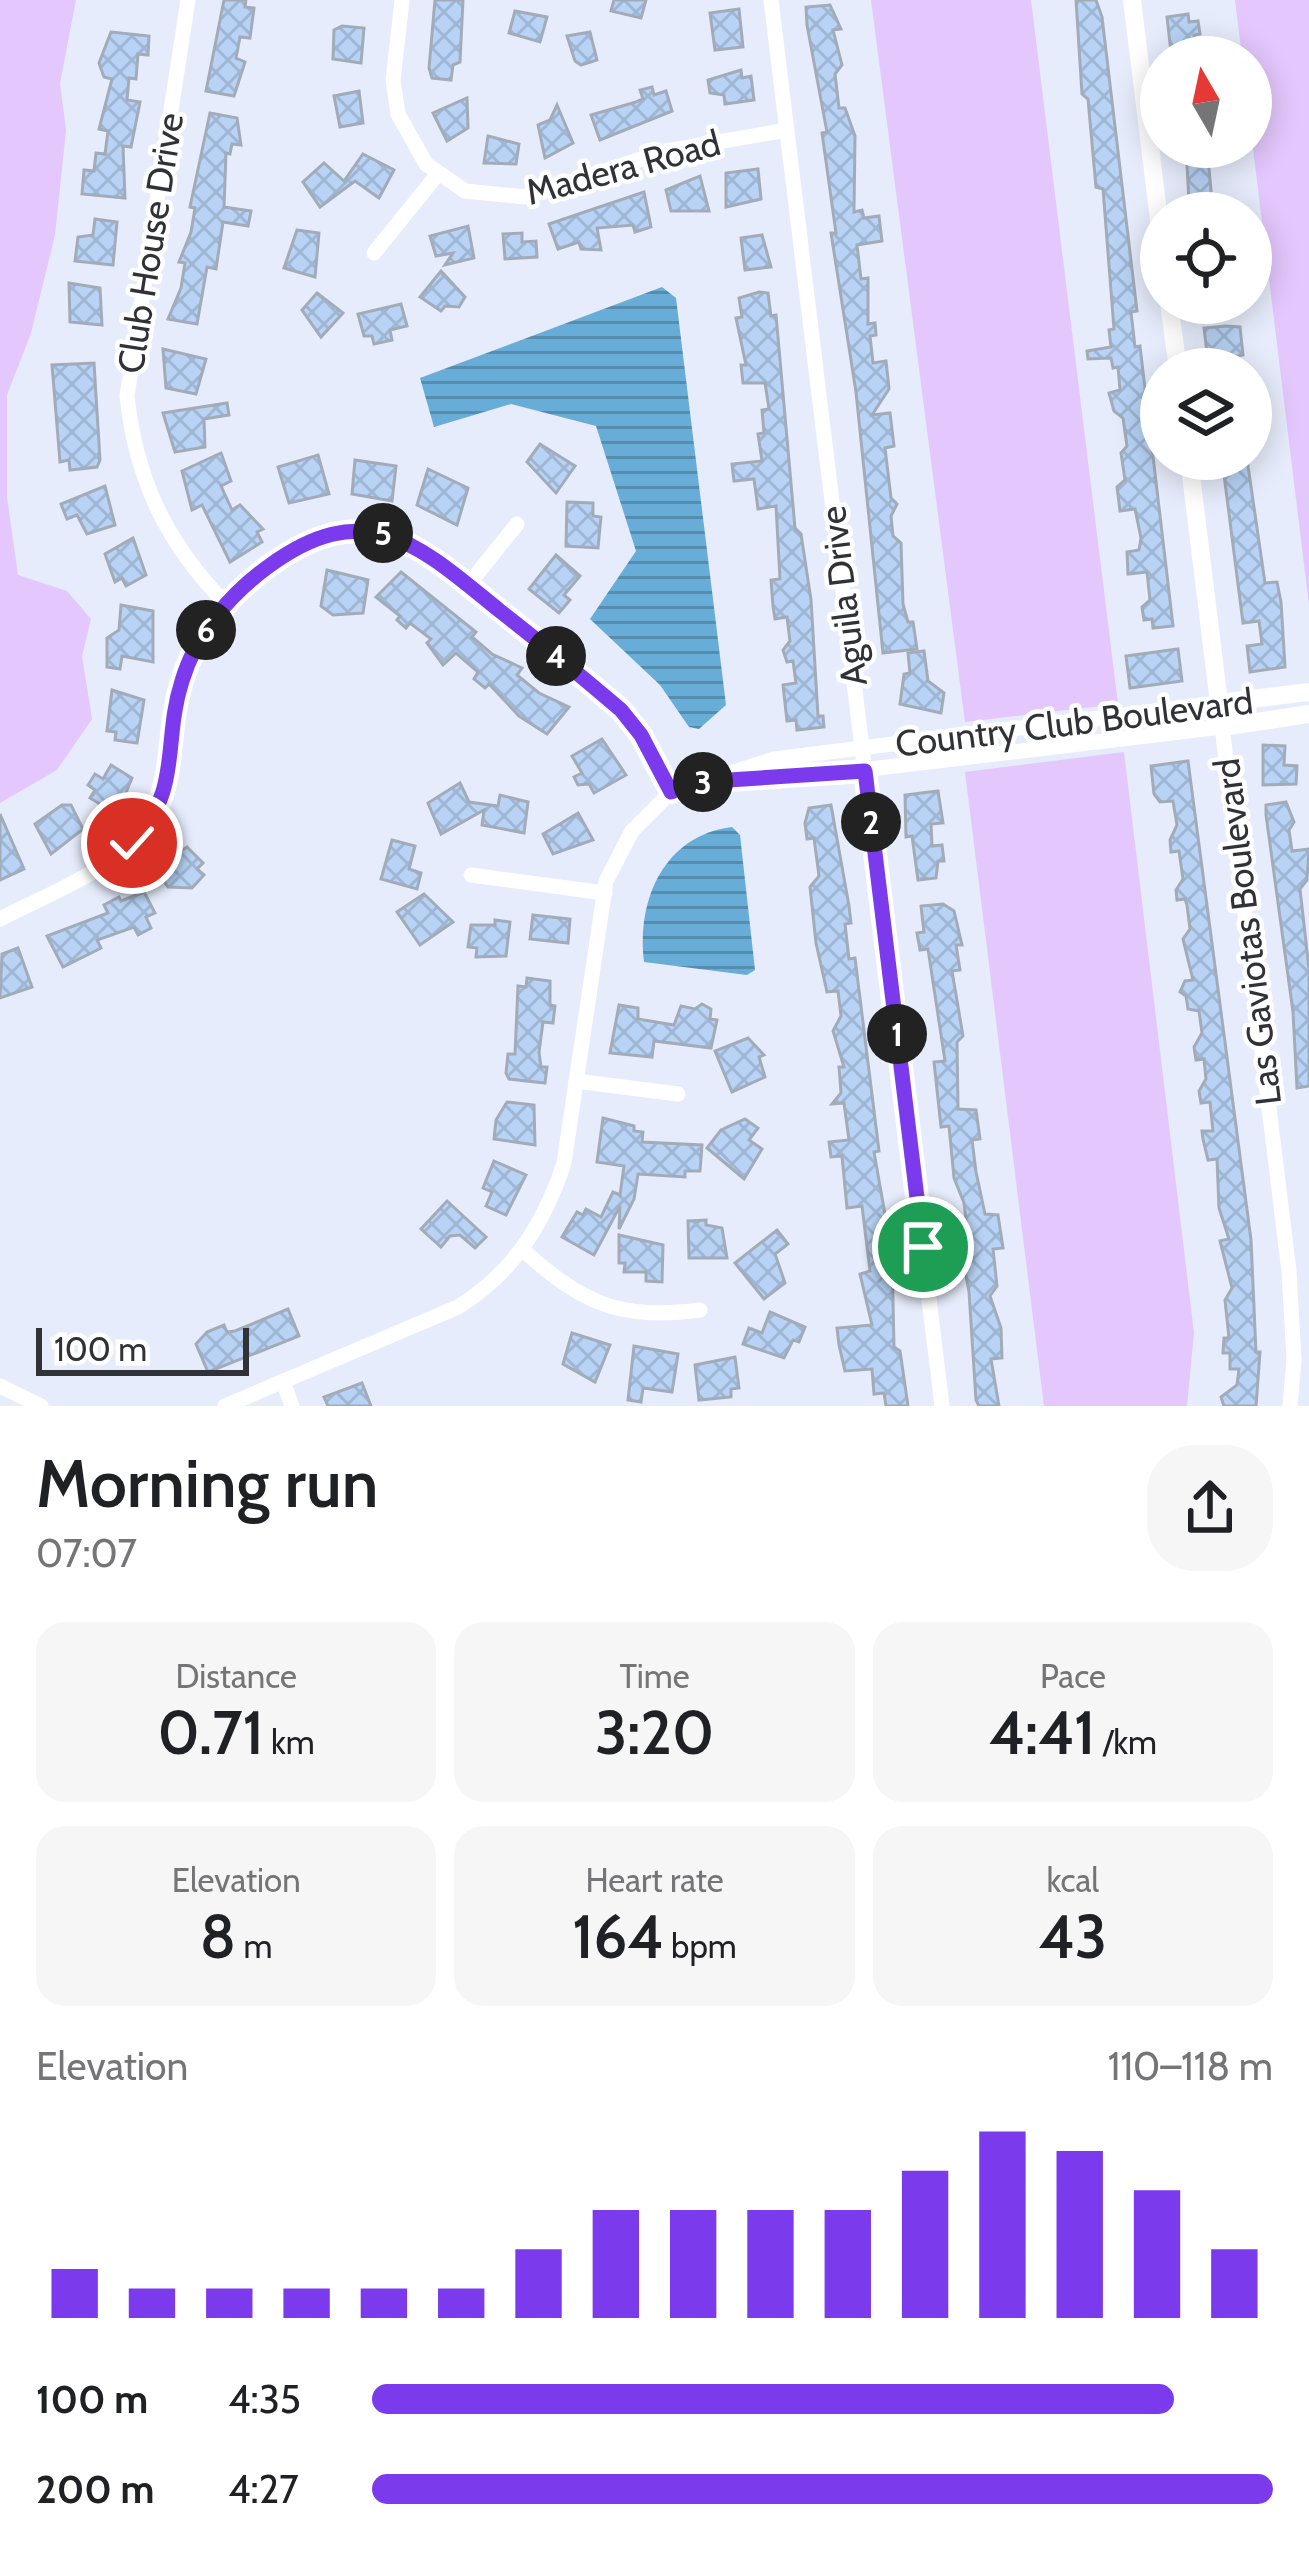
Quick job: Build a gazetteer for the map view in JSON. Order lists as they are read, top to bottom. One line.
{"streets":{"street":["Madera Road","Club House Drive","Aguila Drive","Country Club Boulevard","Las Gaviotas Boulevard"]},"crossings":[["Madera Road","Aguila Drive"],["Aguila Drive","Country Club Boulevard"],["Country Club Boulevard","Las Gaviotas Boulevard"]],"scale_bar":"100 m","north":"top","page":{"pins":["5","6","4","3","2","1"],"scale":"100 m","heading":["Morning run","07:07"],"stats":[["Distance","0.71 km"],["Time","3:20"],["Pace","4:41 /km"],["Elevation","8 m"],["Heart rate","164 bpm"],["kcal","43"]],"chart":["Elevation","110–118 m"],"list":[{"name":"100 m","note":"4:35"},{"name":"200 m","note":"4:27"}]}}
